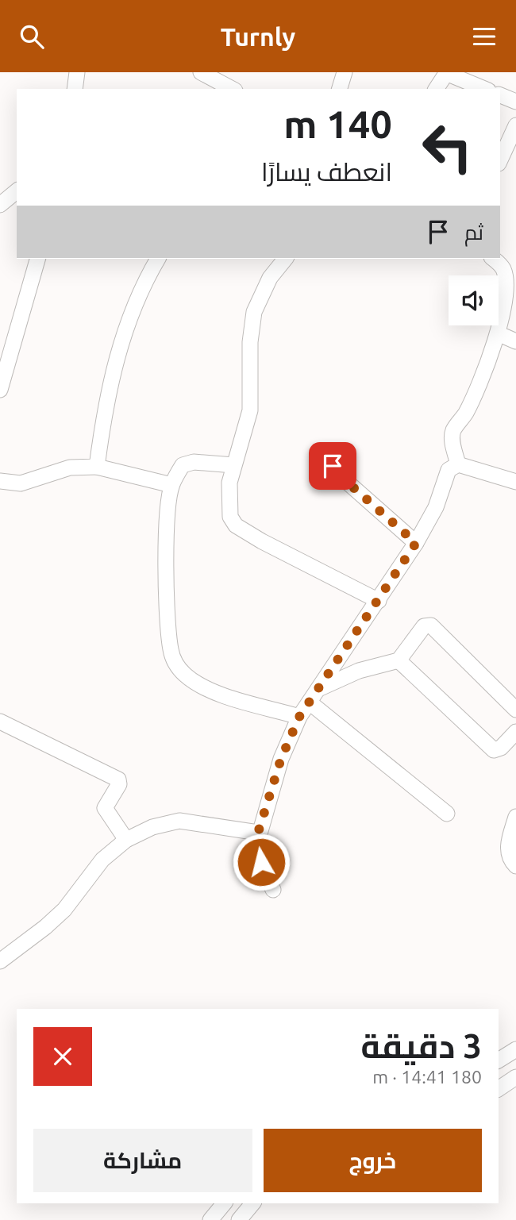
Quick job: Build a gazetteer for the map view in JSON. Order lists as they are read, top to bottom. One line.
{"page":{"header":"Turnly","turn":["140 m","انعطف يسارًا"],"then":"ثم","heading":["3 دقيقة","180 m · 14:41"],"buttons":["خروج","مشاركة"]}}
